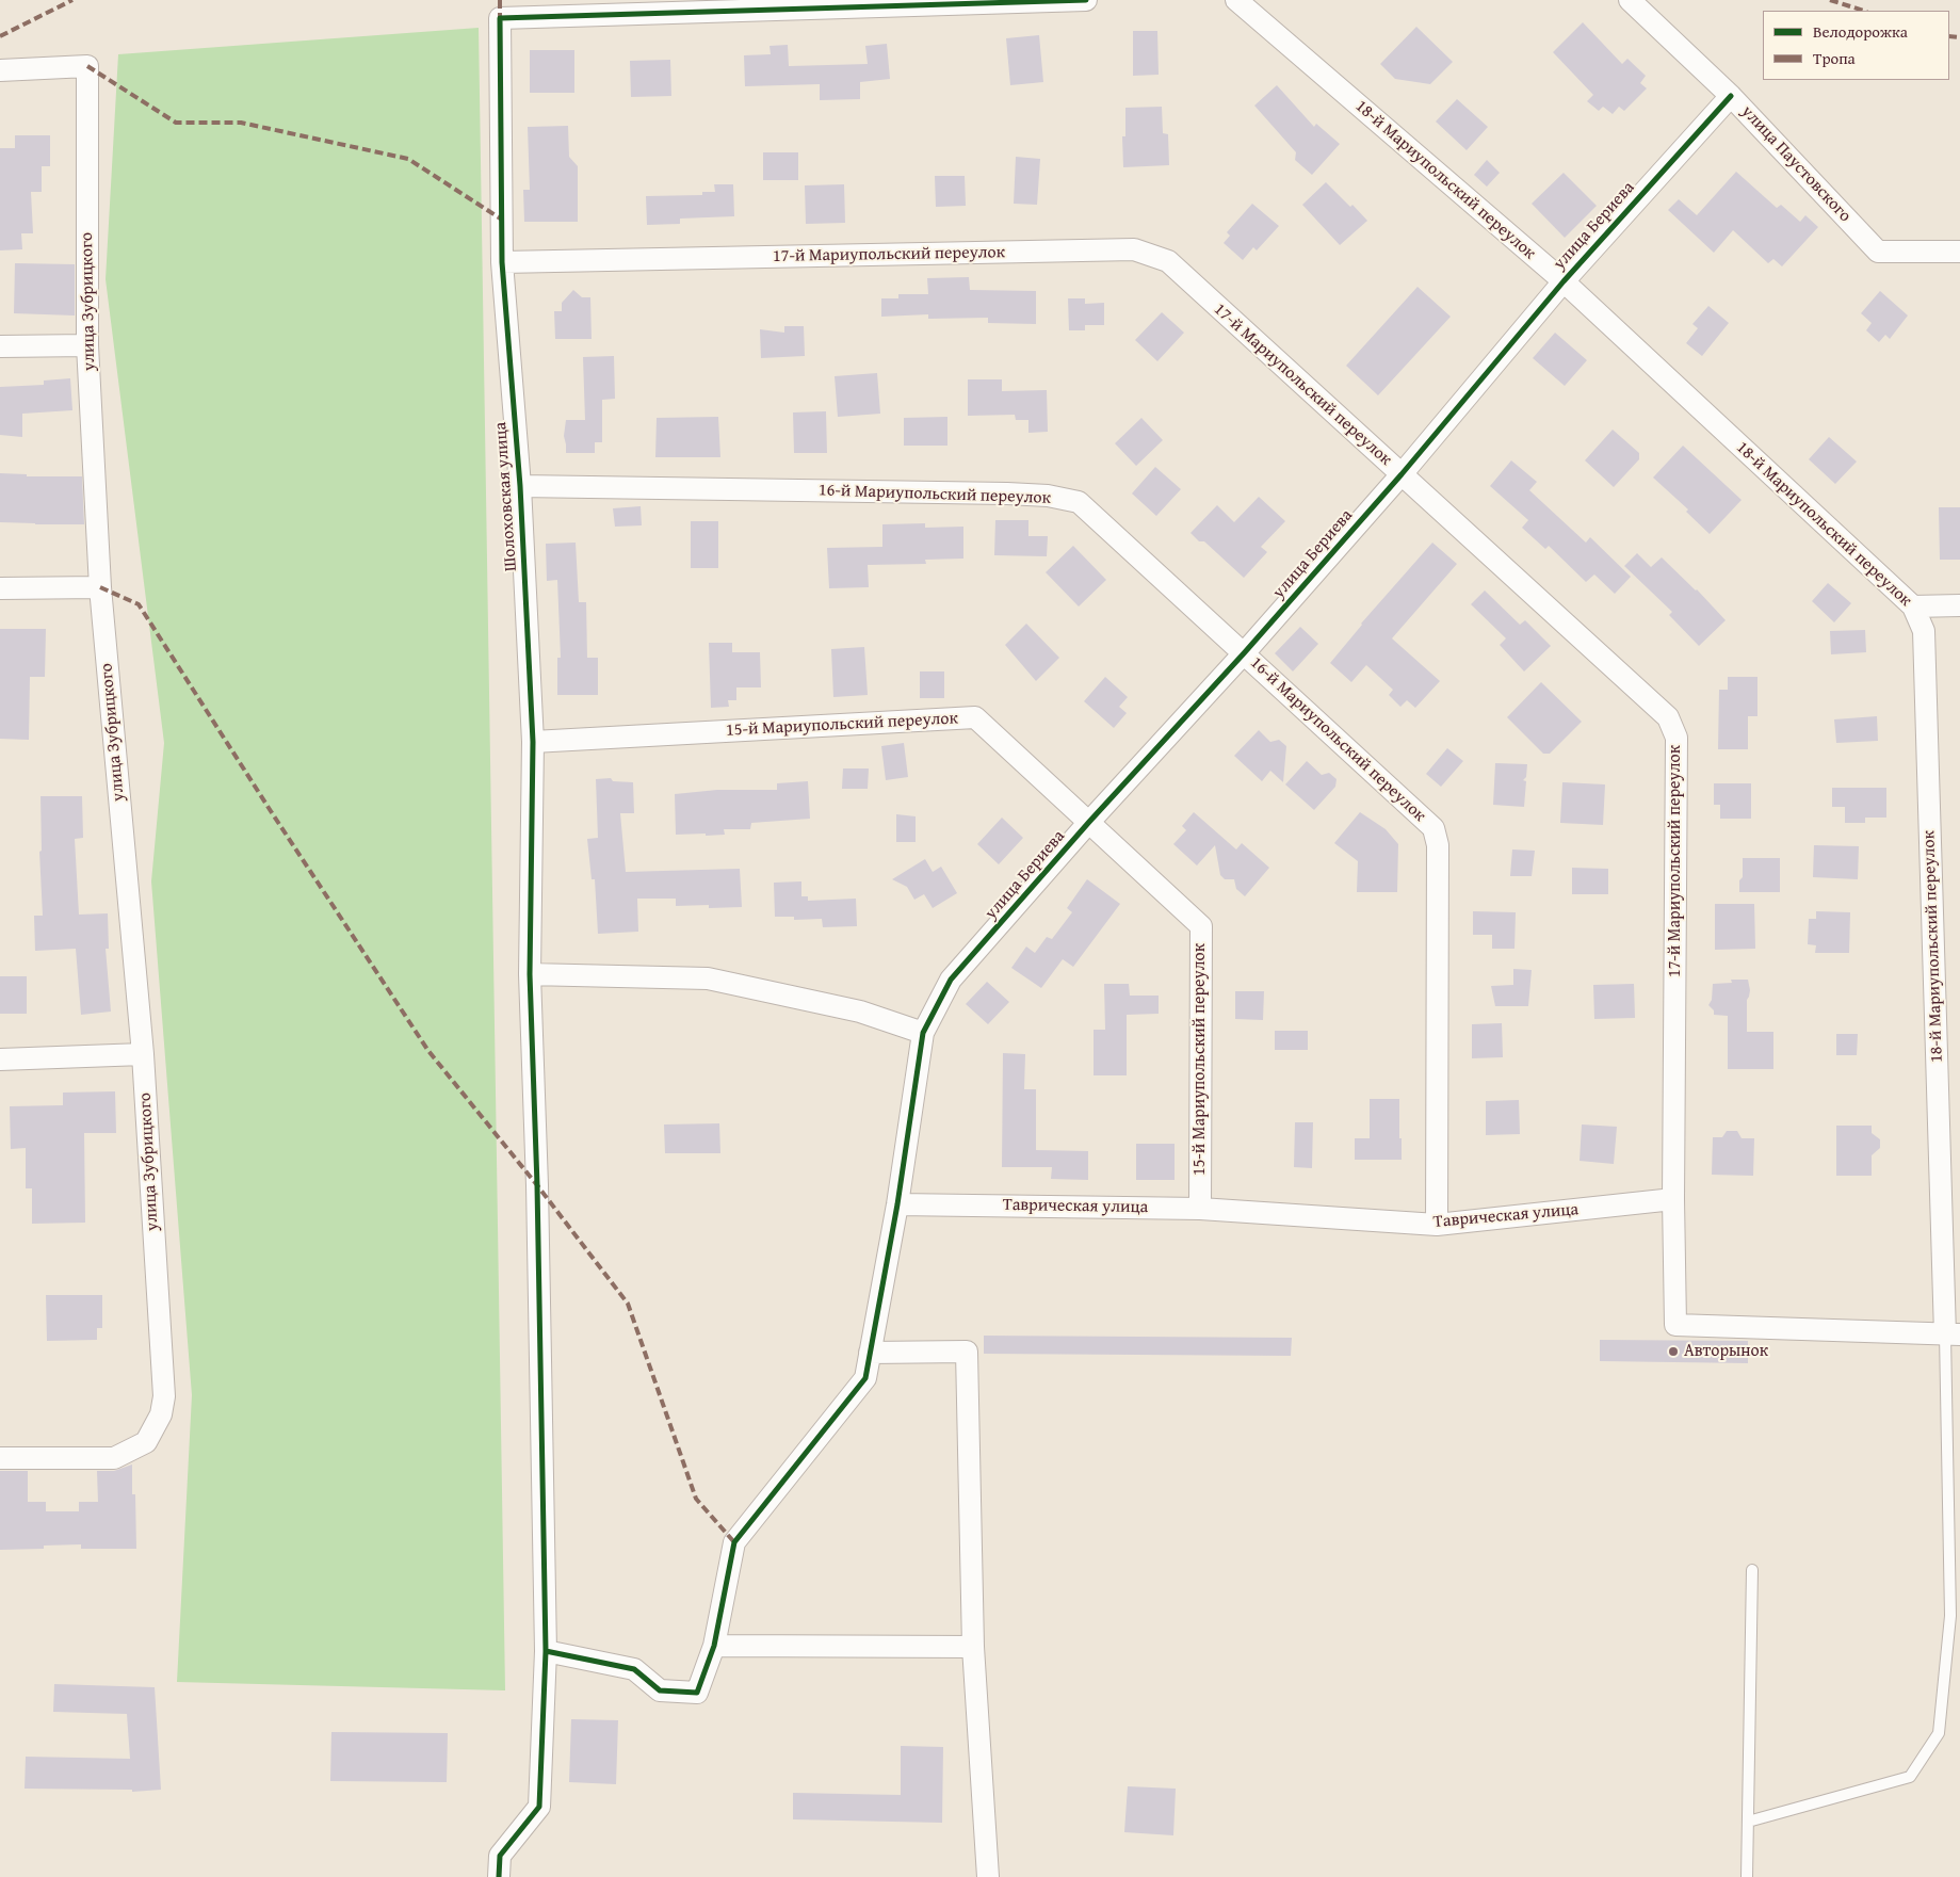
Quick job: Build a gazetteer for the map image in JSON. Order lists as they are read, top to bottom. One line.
{"streets":{"street":["улица Паустовского","18-й Мариупольский переулок","улица Бериева","17-й Мариупольский переулок","улица Зубрицкого","16-й Мариупольский переулок","Шолоховская улица","15-й Мариупольский переулок","Таврическая улица"]},"crossings":[["улица Паустовского","улица Бериева"],["18-й Мариупольский переулок","улица Бериева"],["улица Бериева","17-й Мариупольский переулок"],["улица Бериева","16-й Мариупольский переулок"],["улица Бериева","Шолоховская улица"],["улица Бериева","15-й Мариупольский переулок"],["улица Бериева","Таврическая улица"],["17-й Мариупольский переулок","Шолоховская улица"],["17-й Мариупольский переулок","Таврическая улица"],["16-й Мариупольский переулок","Шолоховская улица"],["16-й Мариупольский переулок","Таврическая улица"],["Шолоховская улица","15-й Мариупольский переулок"],["15-й Мариупольский переулок","Таврическая улица"]],"places":["Авторынок"],"legend":["Велодорожка","Тропа"]}
